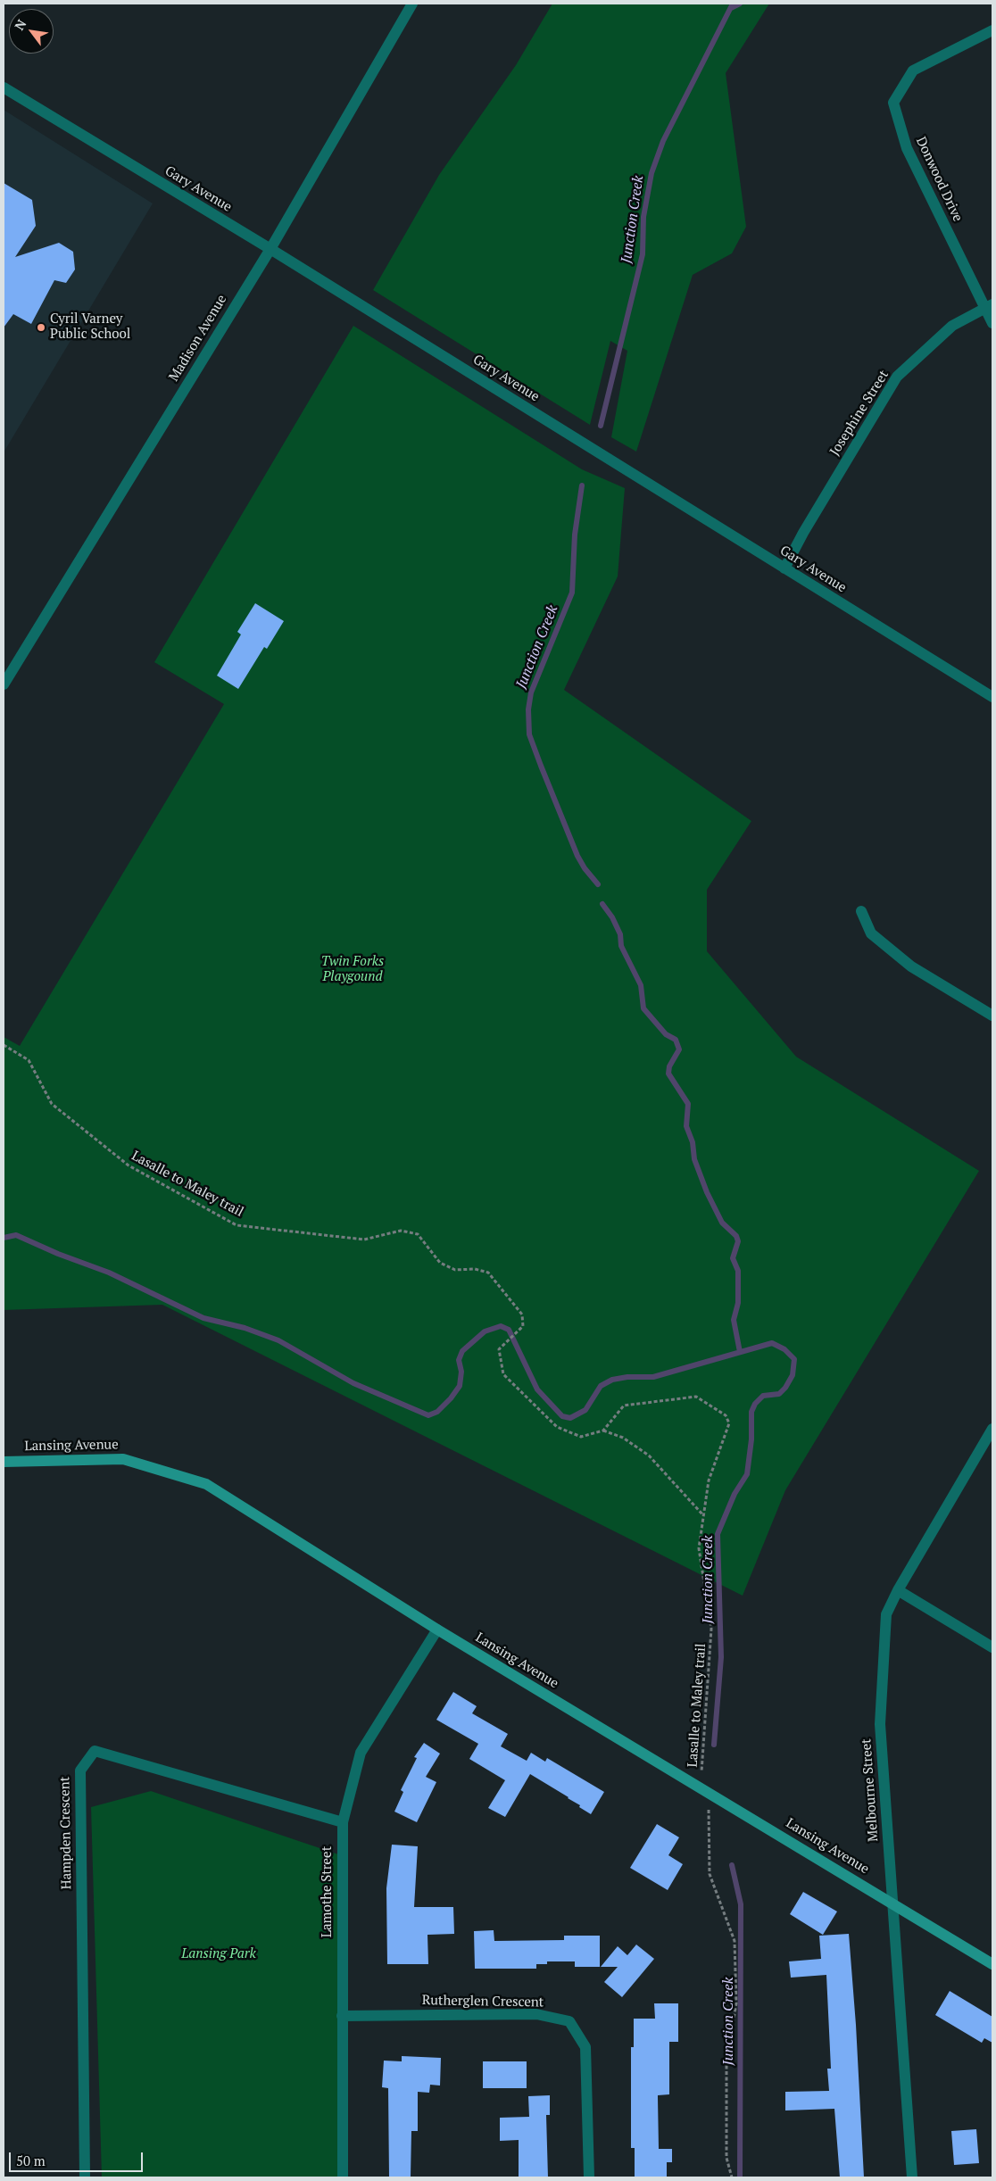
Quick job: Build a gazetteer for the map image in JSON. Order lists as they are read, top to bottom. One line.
{"streets":{"street":["Donwood Drive","Gary Avenue","Madison Avenue","Josephine Street","Lansing Avenue","Melbourne Street","Hampden Crescent","Lamothe Street","Rutherglen Crescent"],"path":["Lasalle to Maley trail"]},"crossings":[["Donwood Drive","Josephine Street"],["Gary Avenue","Madison Avenue"],["Gary Avenue","Josephine Street"],["Lasalle to Maley trail","Lansing Avenue"],["Lansing Avenue","Melbourne Street"],["Lansing Avenue","Lamothe Street"],["Hampden Crescent","Lamothe Street"],["Lamothe Street","Rutherglen Crescent"]],"water":["Junction Creek"],"parks":["Twin Forks Playgound","Lansing Park"],"places":["Cyril Varney Public School"],"scale_bar":"50 m","north":"top left"}
